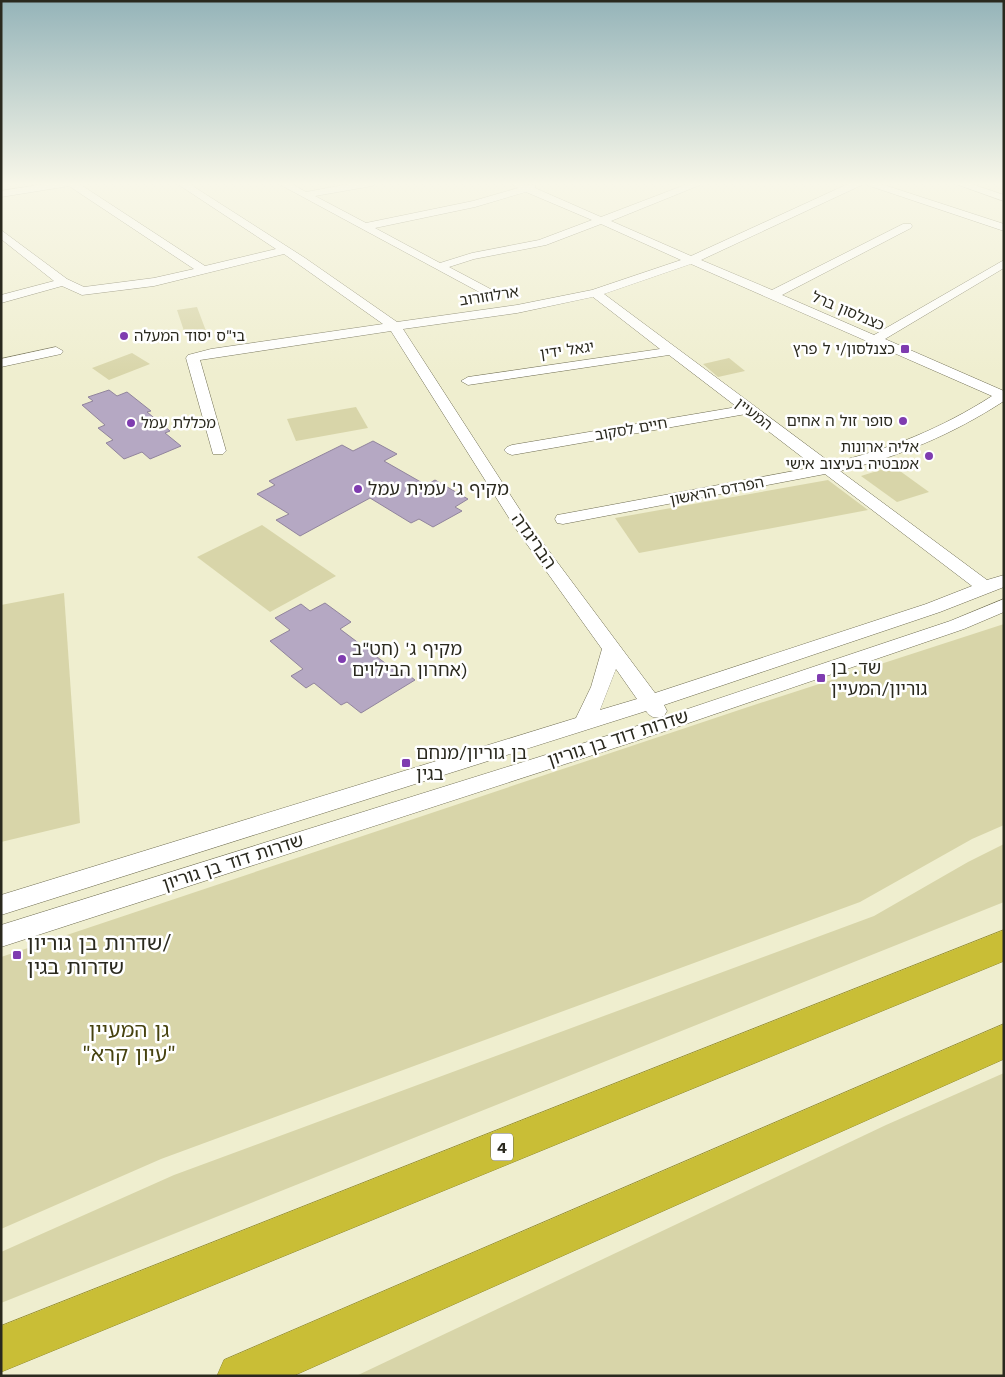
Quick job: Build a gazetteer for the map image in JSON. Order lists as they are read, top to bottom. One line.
{"streets":{"highway":["4"],"street":["ארלוזורוב","כצנלסון ברל","יגאל ידין","המעיין","חיים לסקוב","הפרדס הראשון","הבריגדה","שדרות דוד בן גוריון"]},"crossings":[["ארלוזורוב","כצנלסון ברל"],["ארלוזורוב","המעיין"],["ארלוזורוב","הבריגדה"],["כצנלסון ברל","הפרדס הראשון"],["יגאל ידין","המעיין"],["המעיין","חיים לסקוב"],["המעיין","הפרדס הראשון"],["המעיין","שדרות דוד בן גוריון"],["הבריגדה","שדרות דוד בן גוריון"]],"parks":["גן המעיין \"עיון קרא\""],"places":{"other":["בי\"ס יסוד המעלה","סופר זול ה אחים","מכללת עמל","אליה ארונות אמבטיה בעיצוב אישי","מקיף ג' עמית עמל","מקיף ג' (חט\"ב אחרון הבילוים)"],"transit":["כצנלסון/י ל פרץ","שד. בן גוריון/המעיין","בן גוריון/מנחם בגין","שדרות בן גוריון/ שדרות בגין"]}}
